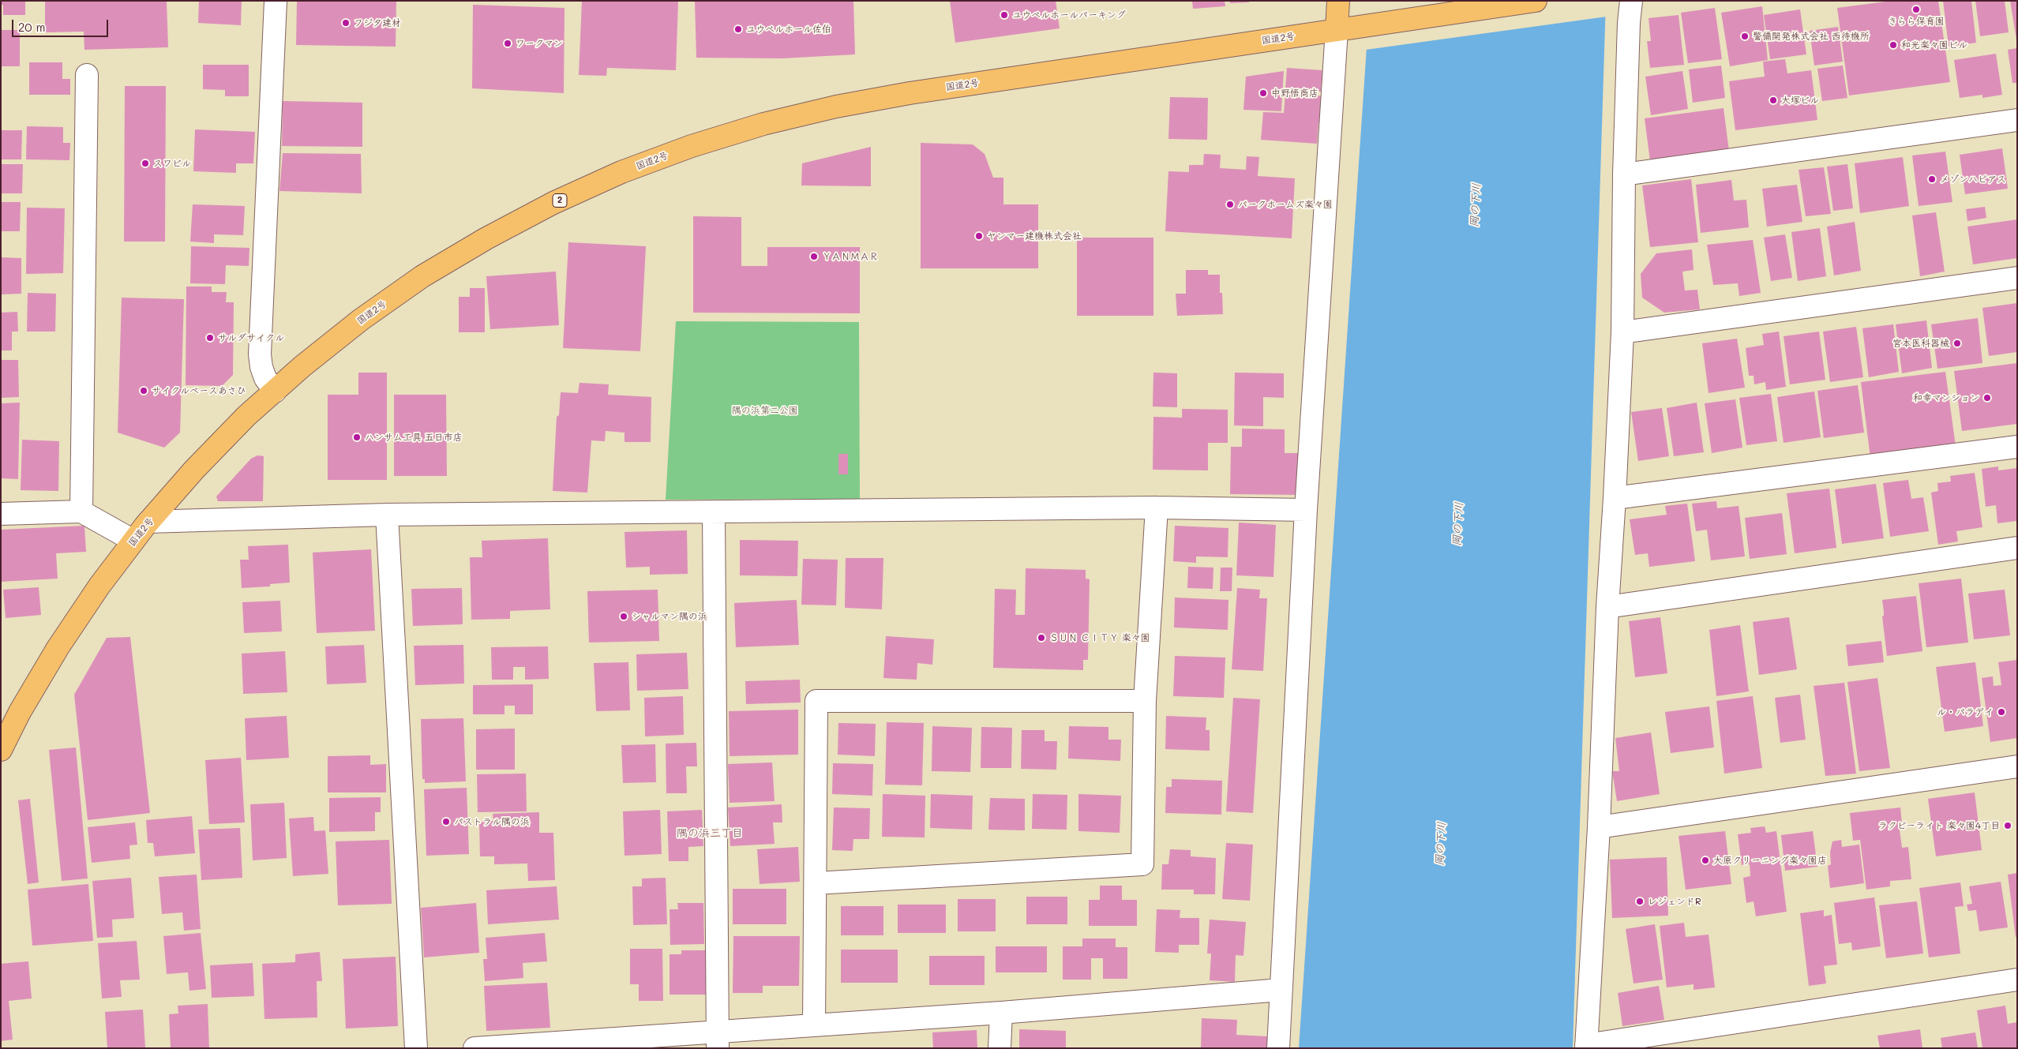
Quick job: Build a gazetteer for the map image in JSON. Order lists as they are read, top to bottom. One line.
{"streets":{"main road":["国道2号","2"]},"districts":["隅の浜三丁目"],"water":["岡の下川"],"parks":["隅の浜第二公園"],"places":["きらら保育園","ユウベルホールパーキング","フジタ建材","ユウベルホール佐伯","警備開発株式会社 西待機所","ワークマン","和光楽々園ビル","中野悟商店","大塚ビル","スワビル","メゾンハピアス","パークホームズ楽々園","ヤンマー建機株式会社","ＹＡＮＭＡＲ","サルダサイクル","宮本医科器械","サイクルベースあさひ","和幸マンション","ハンサム工具 五日市店","シャルマン隅の浜","ＳＵＮ ＣＩＴＹ 楽々園","ル・パラデイ","パストラル隅の浜","ラクピーライト 楽々園4丁目","大原クリーニング楽々園店","レジェンドR"],"scale_bar":"20 m"}
